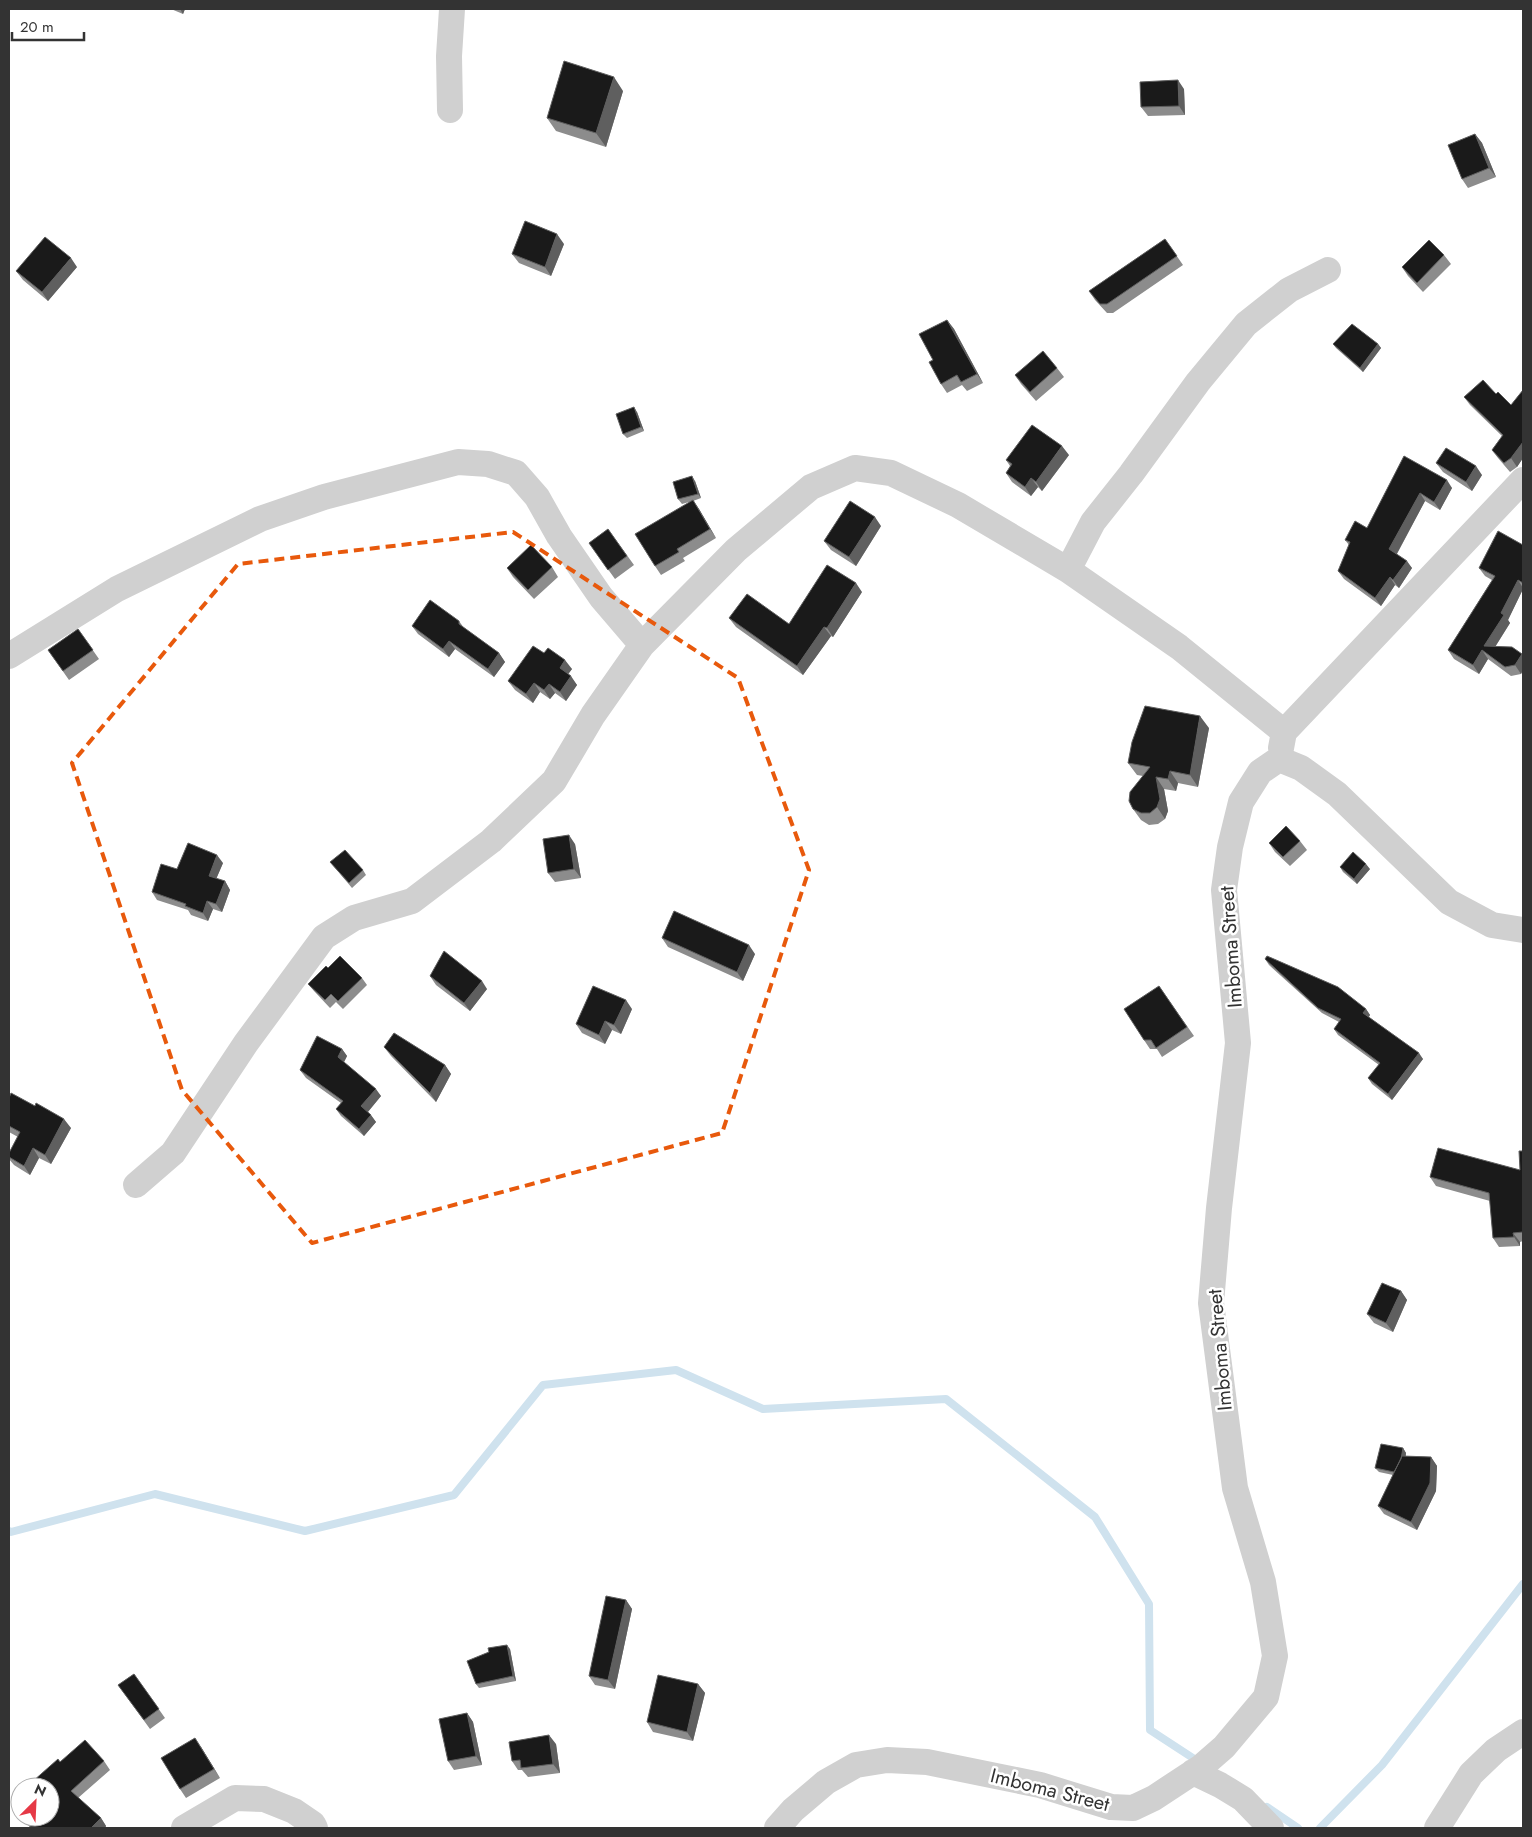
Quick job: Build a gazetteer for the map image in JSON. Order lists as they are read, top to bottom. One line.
{"streets":{"street":["Imboma Street"]},"scale_bar":"20 m","north":"top right"}
